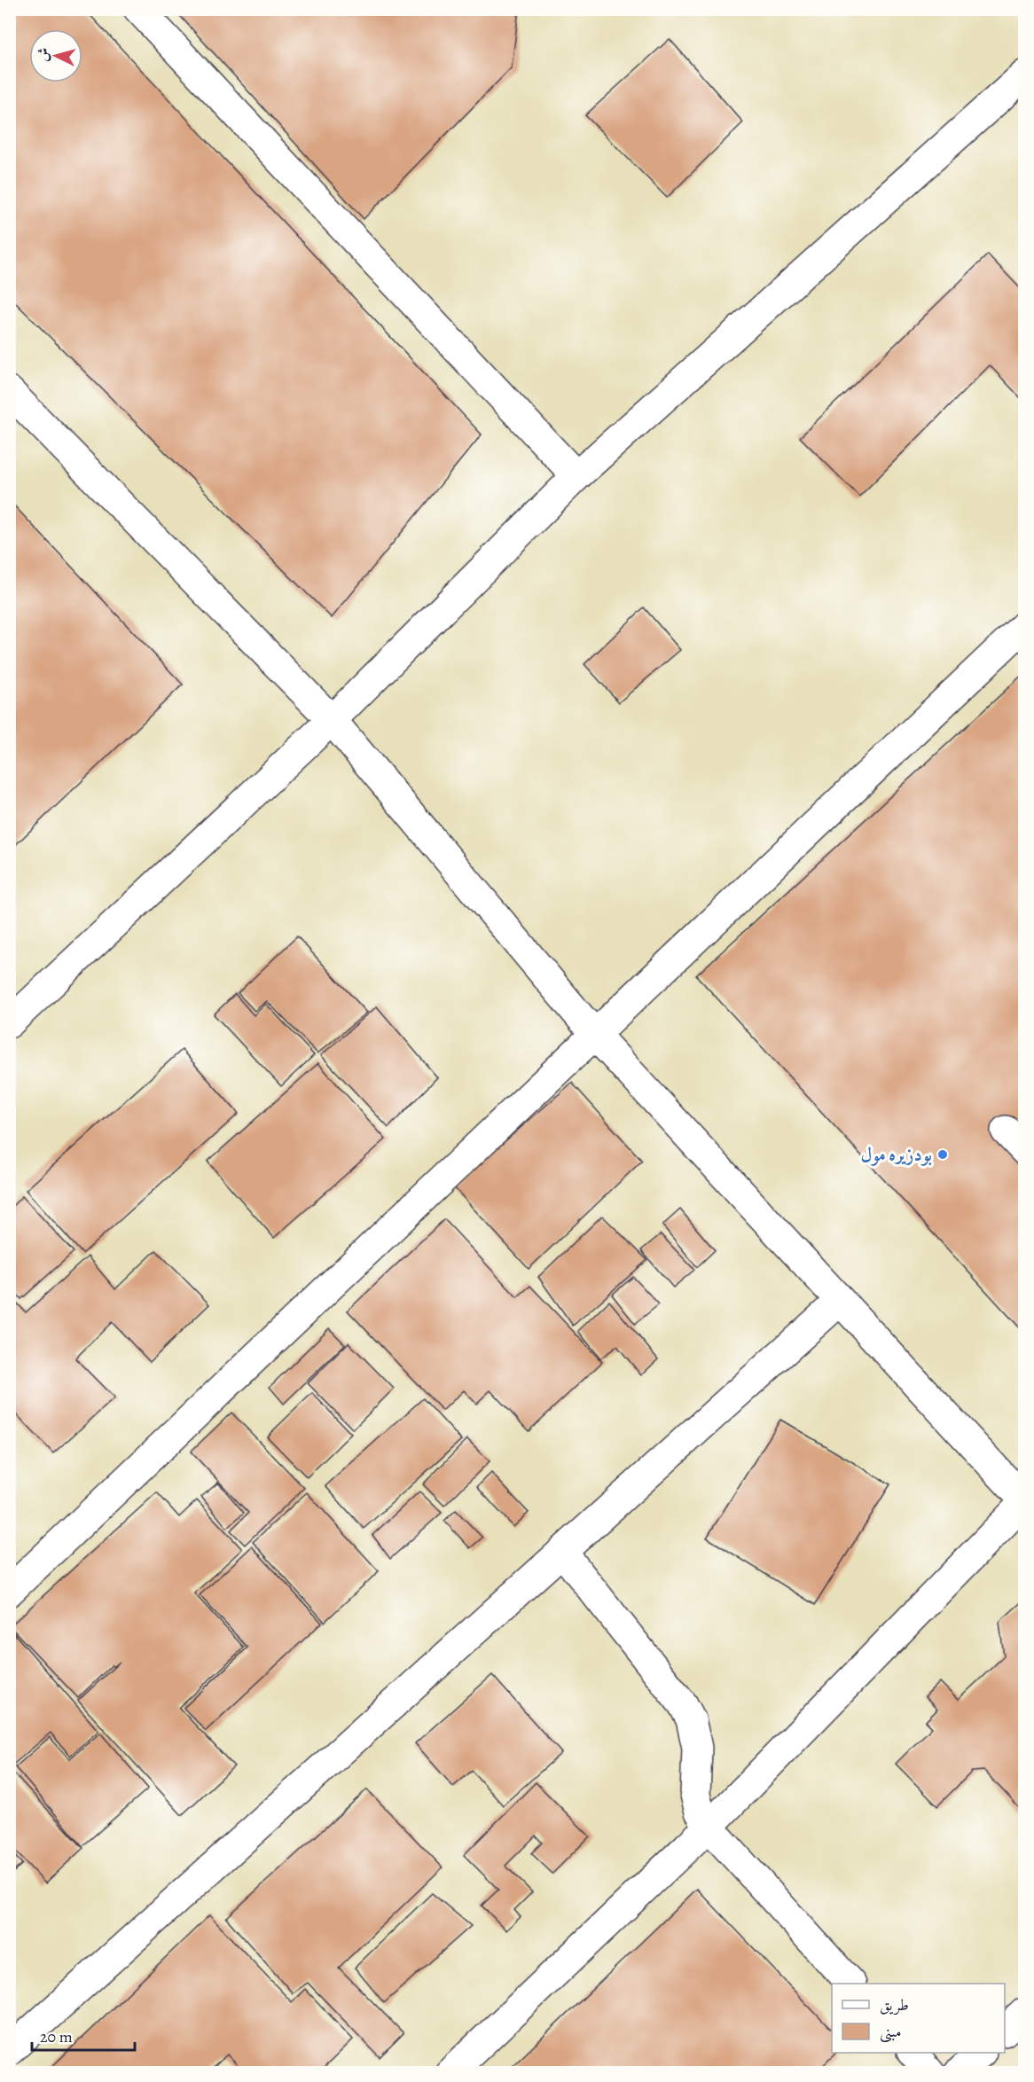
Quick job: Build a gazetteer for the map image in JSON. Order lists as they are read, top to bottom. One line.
{"places":["بودزيره مول"],"legend":["طريق","مبنى"],"scale_bar":"20 m","north":"left"}
